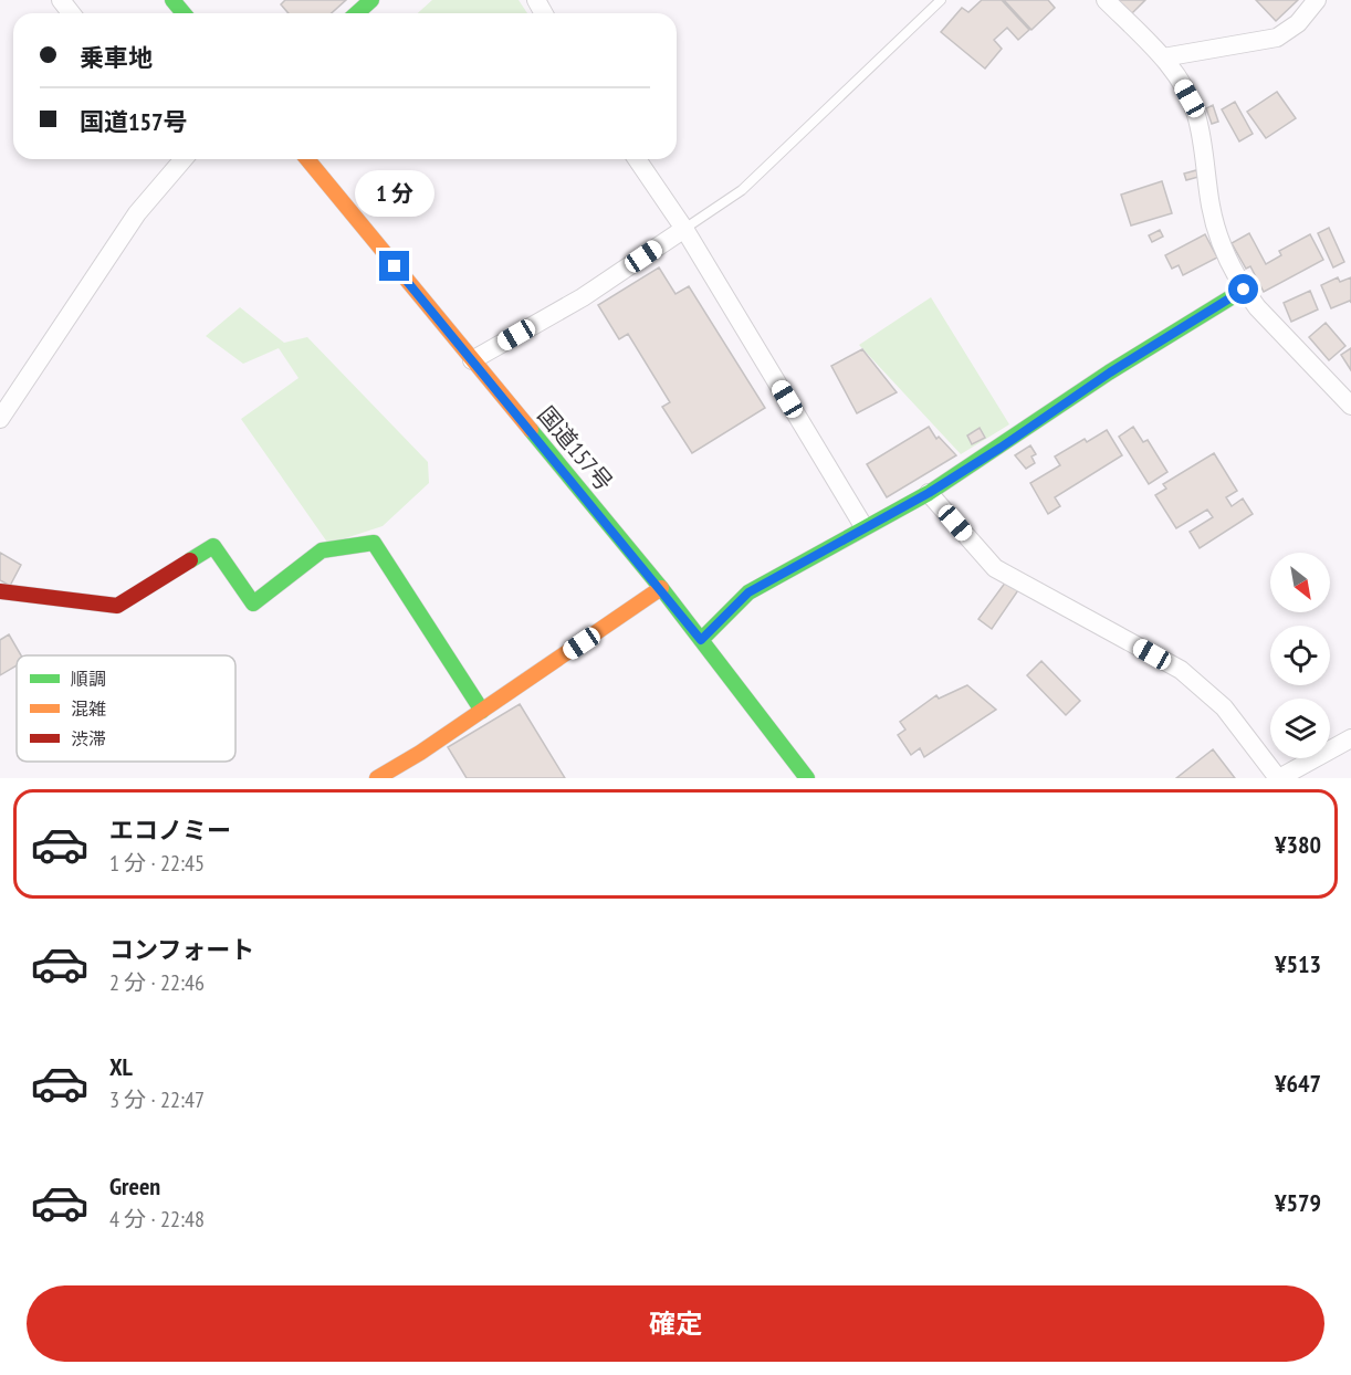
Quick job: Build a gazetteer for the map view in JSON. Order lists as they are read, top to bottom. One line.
{"streets":{"main road":["国道157号"]},"legend":["順調","混雑","渋滞"],"north":"bottom right","page":{"banner":["乗車地","国道157号"],"bubble":"1 分","list":[{"name":"エコノミー","note":"1 分 · 22:45","value":"¥380"},{"name":"コンフォート","note":"2 分 · 22:46","value":"¥513"},{"name":"XL","note":"3 分 · 22:47","value":"¥647"},{"name":"Green","note":"4 分 · 22:48","value":"¥579"}],"buttons":"確定"}}
